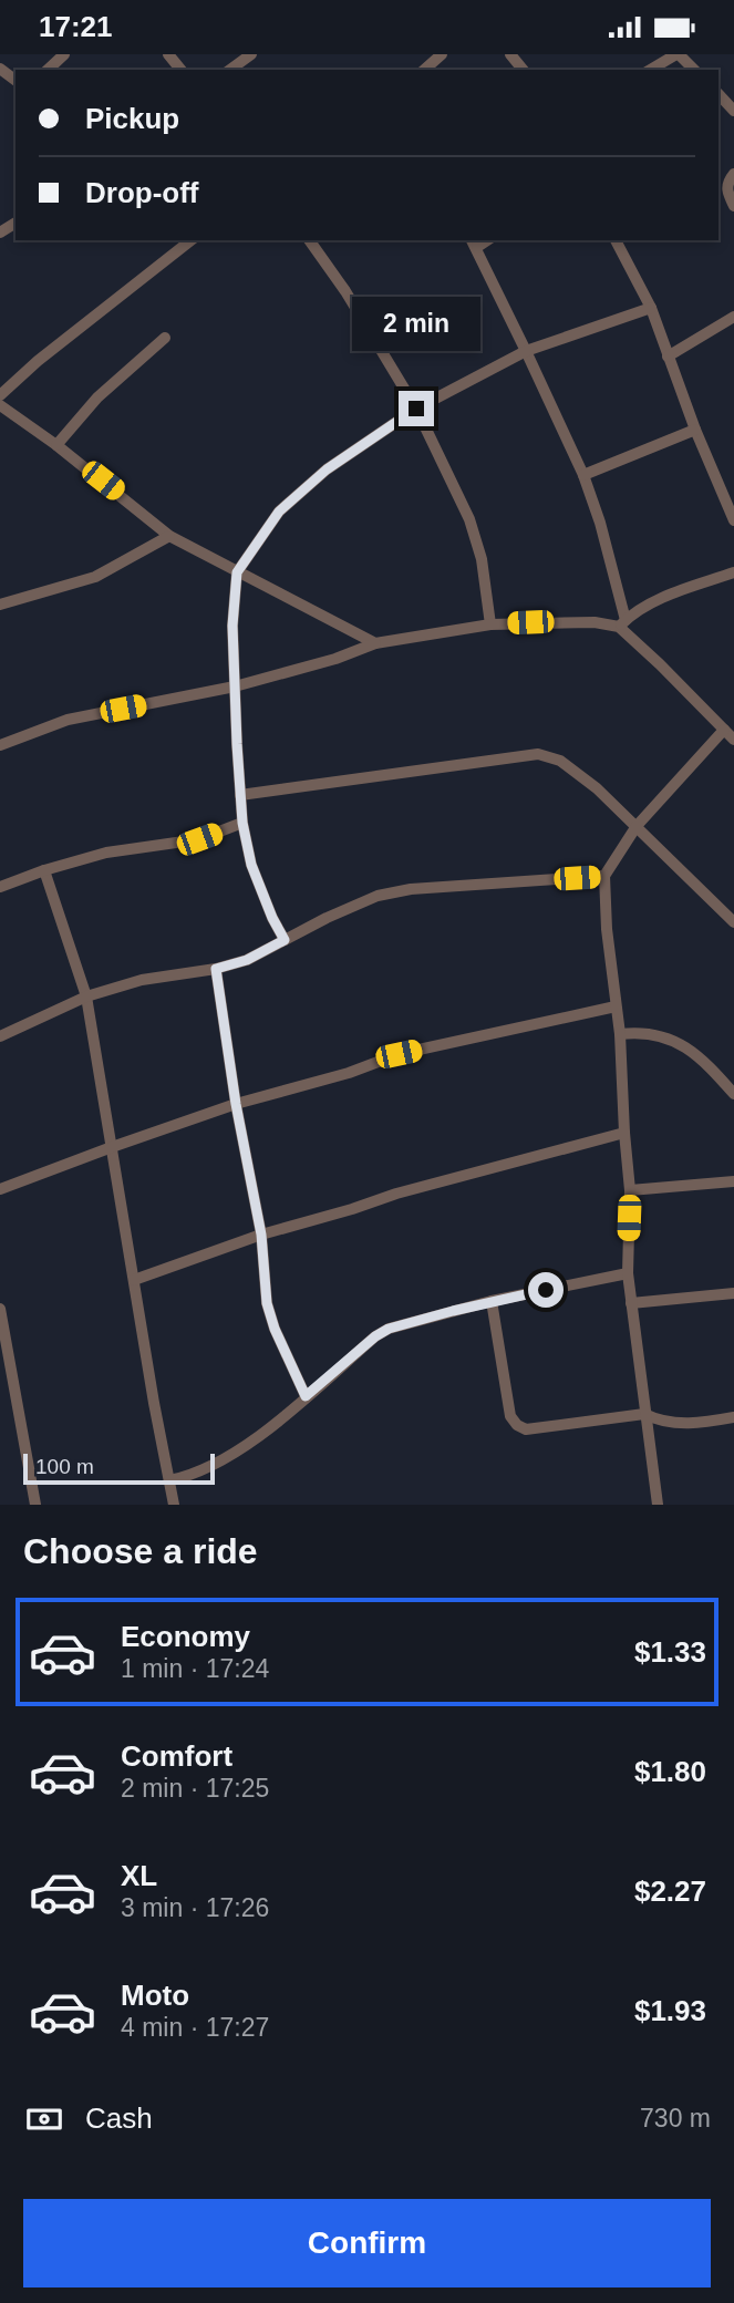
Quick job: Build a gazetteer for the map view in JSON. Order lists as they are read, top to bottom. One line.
{"scale_bar":"100 m","page":{"status":"17:21","banner":["Pickup","Drop-off"],"bubble":"2 min","scale":"100 m","heading":"Choose a ride","list":[{"name":"Economy","note":"1 min · 17:24","value":"$1.33"},{"name":"Comfort","note":"2 min · 17:25","value":"$1.80"},{"name":"XL","note":"3 min · 17:26","value":"$2.27"},{"name":"Moto","note":"4 min · 17:27","value":"$1.93"}],"pay":["Cash","730 m"],"buttons":"Confirm"}}
